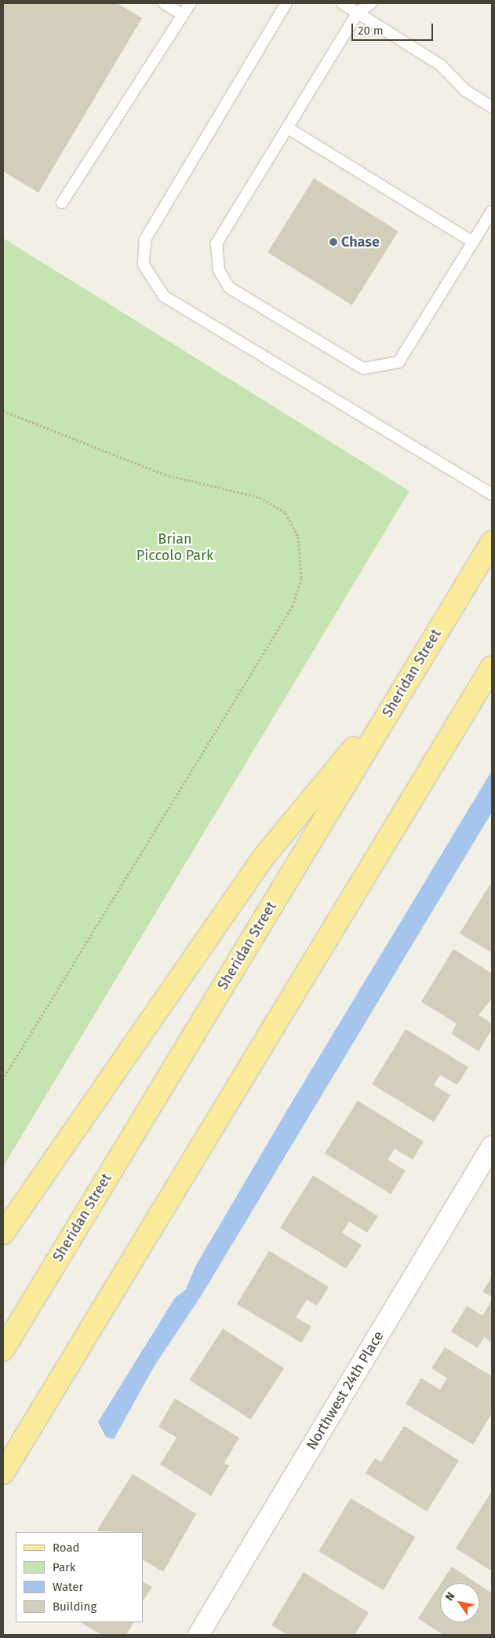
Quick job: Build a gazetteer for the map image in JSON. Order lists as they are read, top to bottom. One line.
{"streets":{"main road":["Sheridan Street"],"street":["Northwest 24th Place"]},"parks":["Brian Piccolo Park"],"places":["Chase"],"legend":["Road","Park","Water","Building"],"scale_bar":"20 m","north":"top left"}
